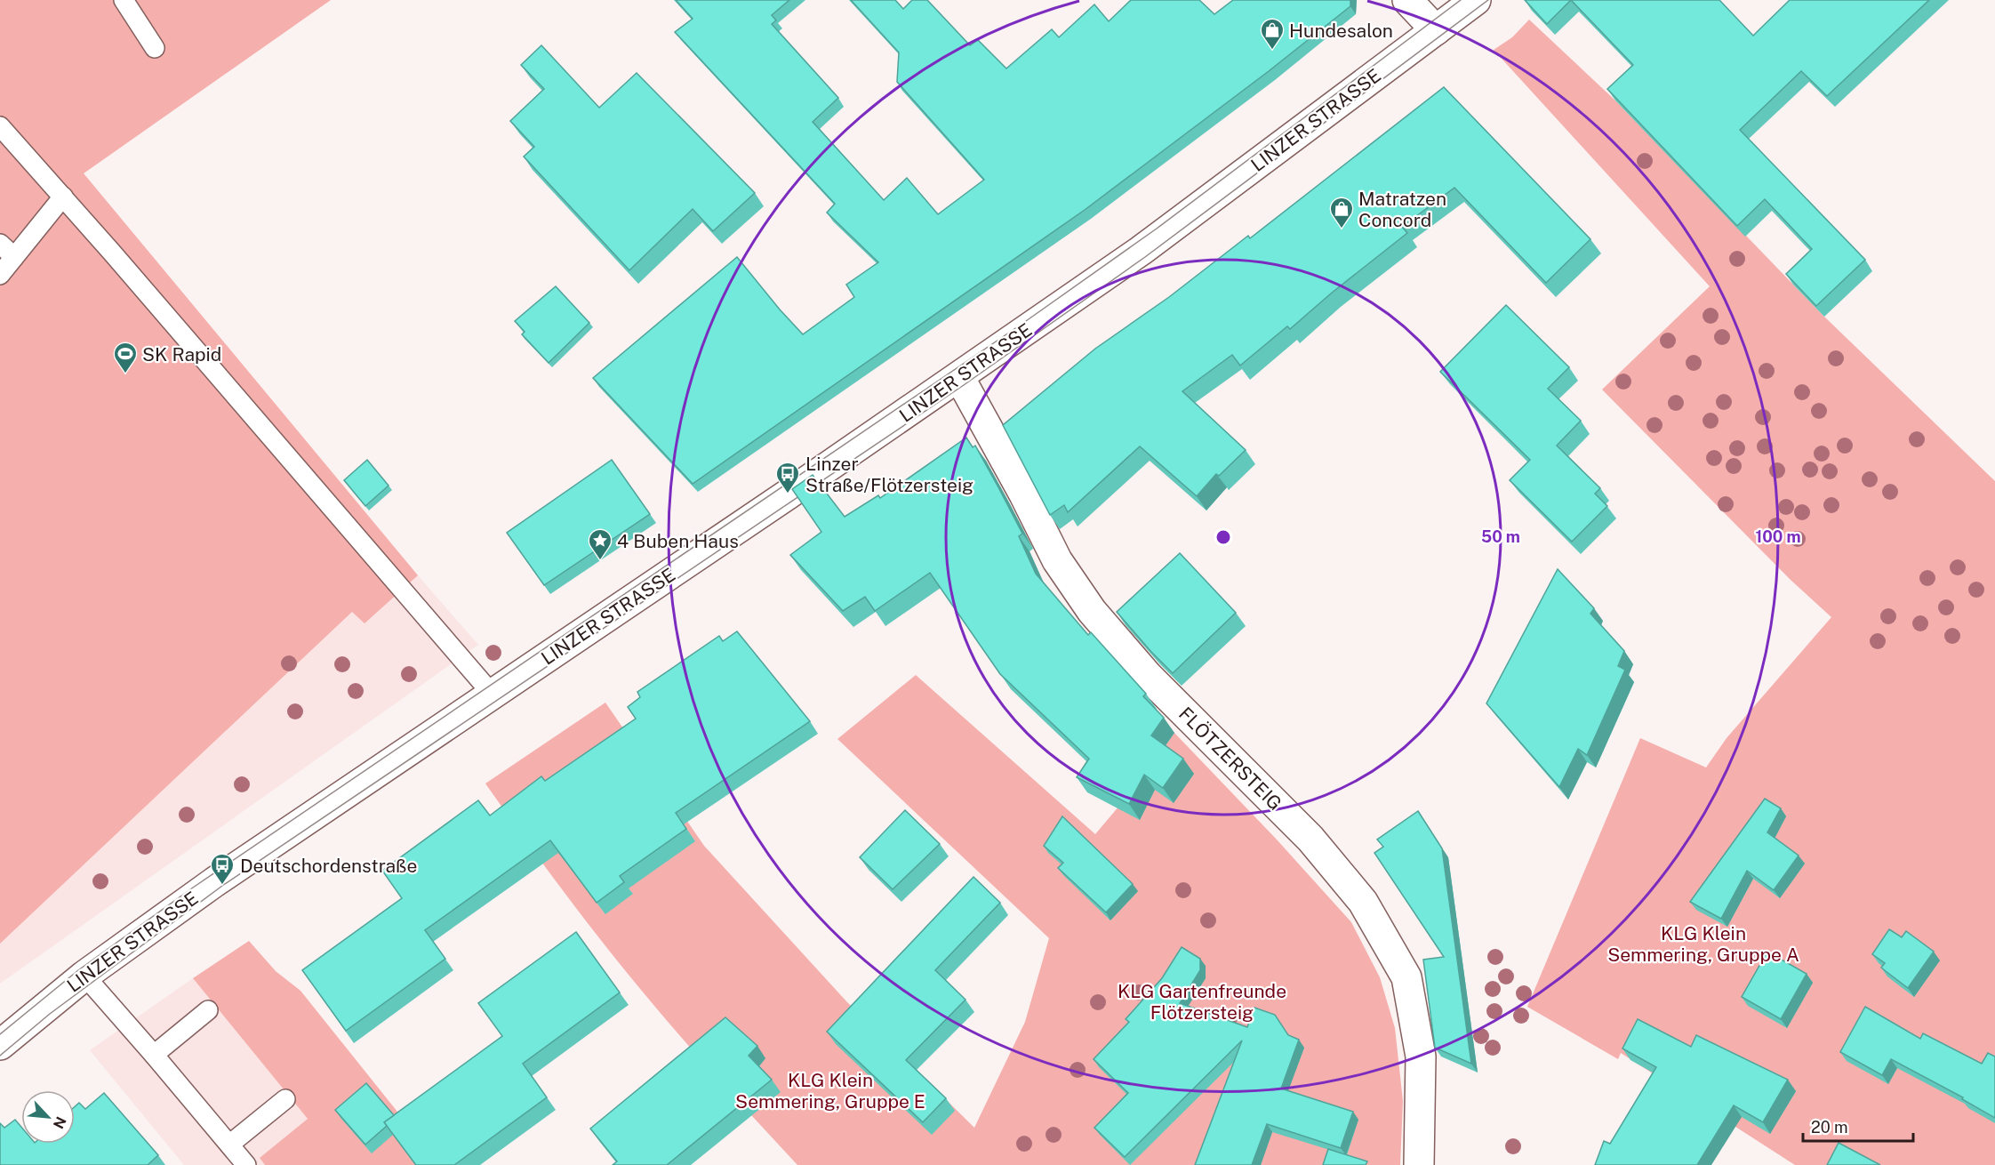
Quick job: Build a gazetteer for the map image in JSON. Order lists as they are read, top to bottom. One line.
{"streets":{"main road":["LINZER STRASSE","FLÖTZERSTEIG"]},"crossings":[["LINZER STRASSE","FLÖTZERSTEIG"]],"parks":["KLG Klein Semmering, Gruppe A","KLG Gartenfreunde Flötzersteig","KLG Klein Semmering, Gruppe E"],"places":{"shop":["Hundesalon","Matratzen Concord"],"sports":["SK Rapid"],"bus stop":["Linzer Straße/Flötzersteig","Deutschordenstraße"],"place":["4 Buben Haus"]},"scale_bar":"20 m","north":"bottom right","rings":["50 m","100 m"]}
